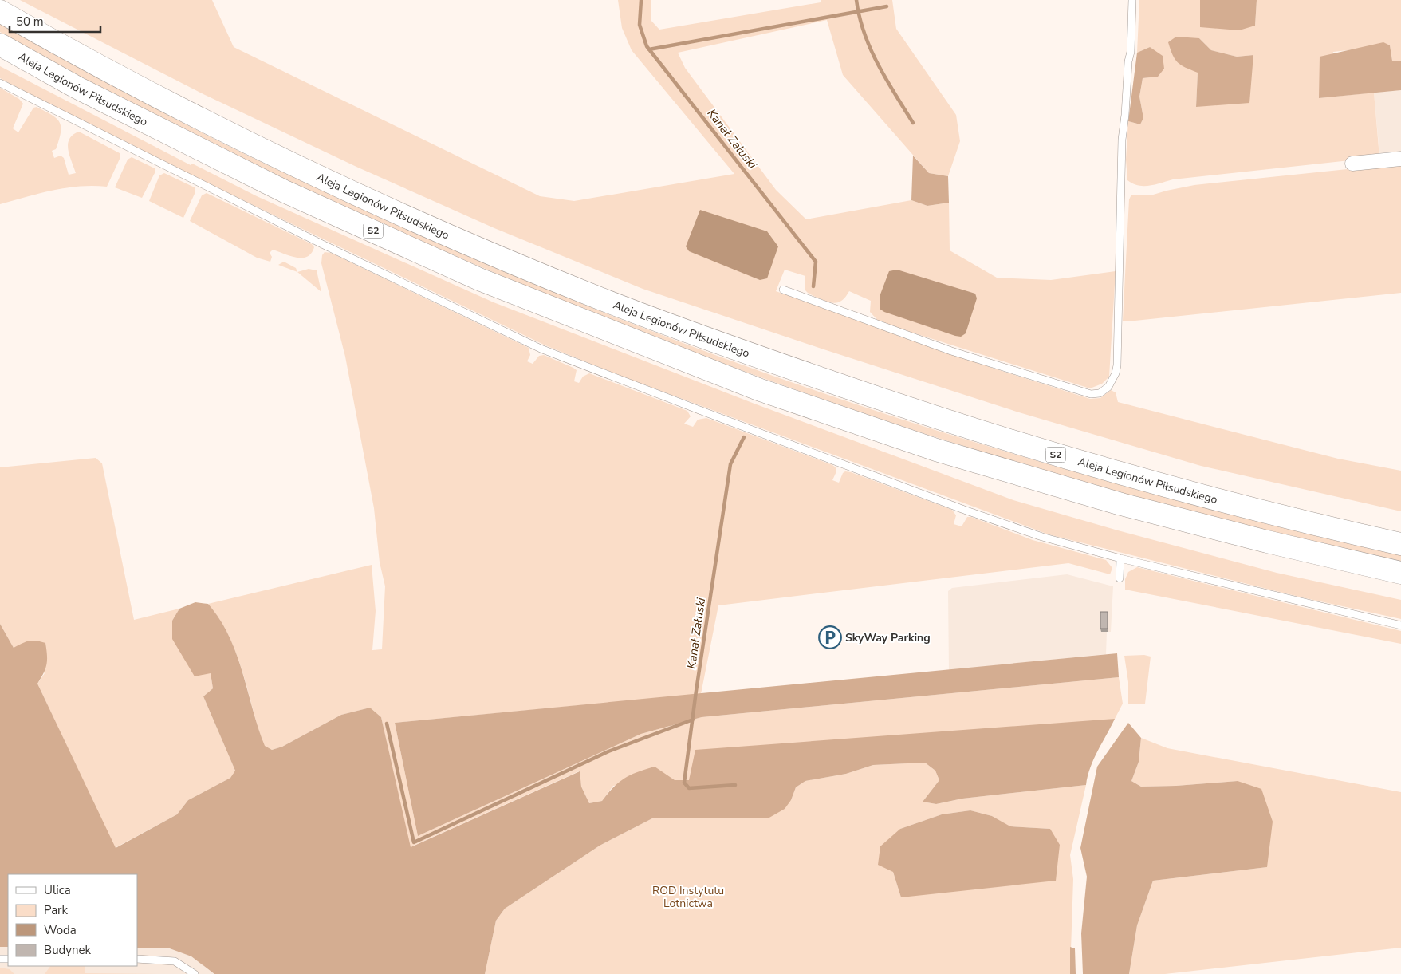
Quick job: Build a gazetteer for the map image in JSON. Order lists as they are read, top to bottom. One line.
{"streets":{"highway":["Aleja Legionów Piłsudskiego","S2"]},"water":["Kanał Załuski"],"parks":["ROD Instytutu Lotnictwa"],"places":{"parking":["SkyWay Parking"]},"legend":["Ulica","Park","Woda","Budynek"],"scale_bar":"50 m"}
